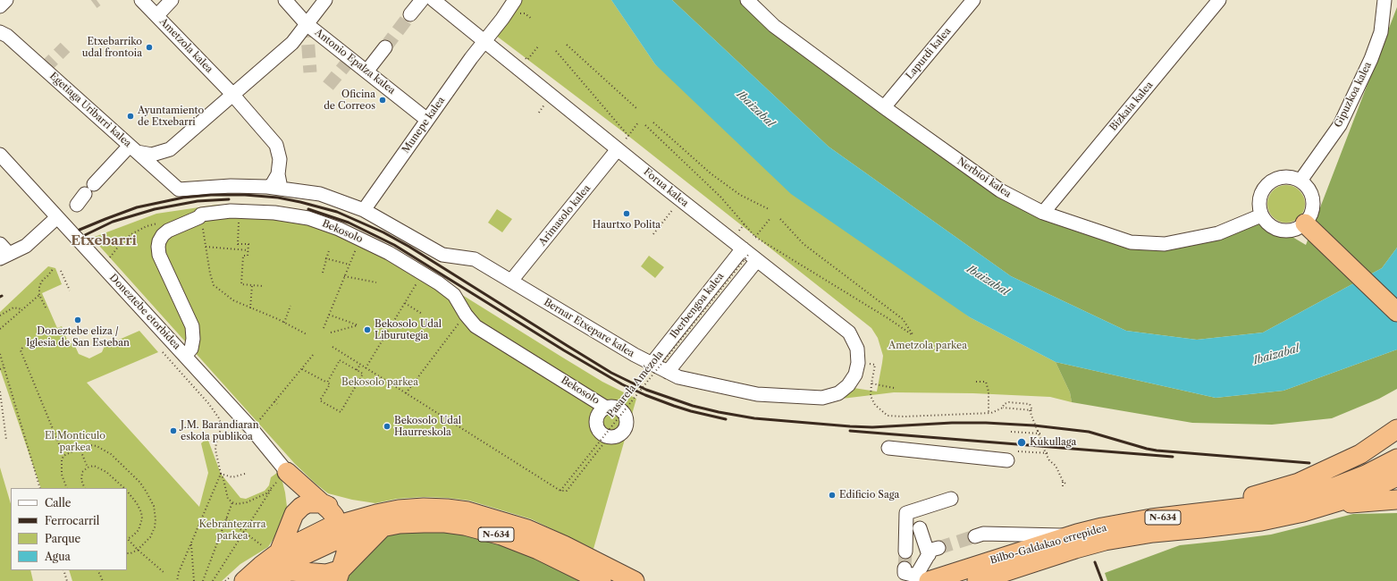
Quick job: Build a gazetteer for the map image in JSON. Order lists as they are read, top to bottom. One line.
{"streets":{"highway":["N-634","Bilbo-Galdakao errepidea"],"street":["Ametzola kalea","Lapurdi kalea","Antonio Epalza kalea","Gipuzkoa kalea","Bizkaia kalea","Egetiaga Uribarri kalea","Munepe kalea","Nerbioi kalea","Forua kalea","Arimasolo kalea","Bekosolo","Iberbengoa kalea","Doneztebe etorbidea","Bernar Etxepare kalea"],"path":["Pasarela Amézola"]},"crossings":[["Lapurdi kalea","Nerbioi kalea"],["Antonio Epalza kalea","Munepe kalea"],["Gipuzkoa kalea","Nerbioi kalea"],["Bizkaia kalea","Nerbioi kalea"],["Egetiaga Uribarri kalea","Bernar Etxepare kalea"],["Munepe kalea","Forua kalea"],["Munepe kalea","Bernar Etxepare kalea"],["Forua kalea","Arimasolo kalea"],["Forua kalea","Iberbengoa kalea"],["Forua kalea","Bernar Etxepare kalea"],["Forua kalea","Pasarela Amézola"],["Arimasolo kalea","Bernar Etxepare kalea"],["Bekosolo","Doneztebe etorbidea"],["Iberbengoa kalea","Bernar Etxepare kalea"],["Iberbengoa kalea","Pasarela Amézola"]],"districts":["Etxebarri"],"water":["Ibaizabal"],"parks":["Ametzola parkea","Bekosolo parkea","El Monticulo parkea","Kebrantezarra parkea"],"places":["Etxebarriko udal frontoia","Oficina de Correos","Ayuntamiento de Etxebarri","Haurtxo Polita","Doneztebe eliza / Iglesia de San Esteban","Bekosolo Udal Liburutegia","Bekosolo Udal Haurreskola","J.M. Barandiaran eskola publikoa","Kukullaga","Edificio Saga"],"legend":["Calle","Ferrocarril","Parque","Agua"]}
